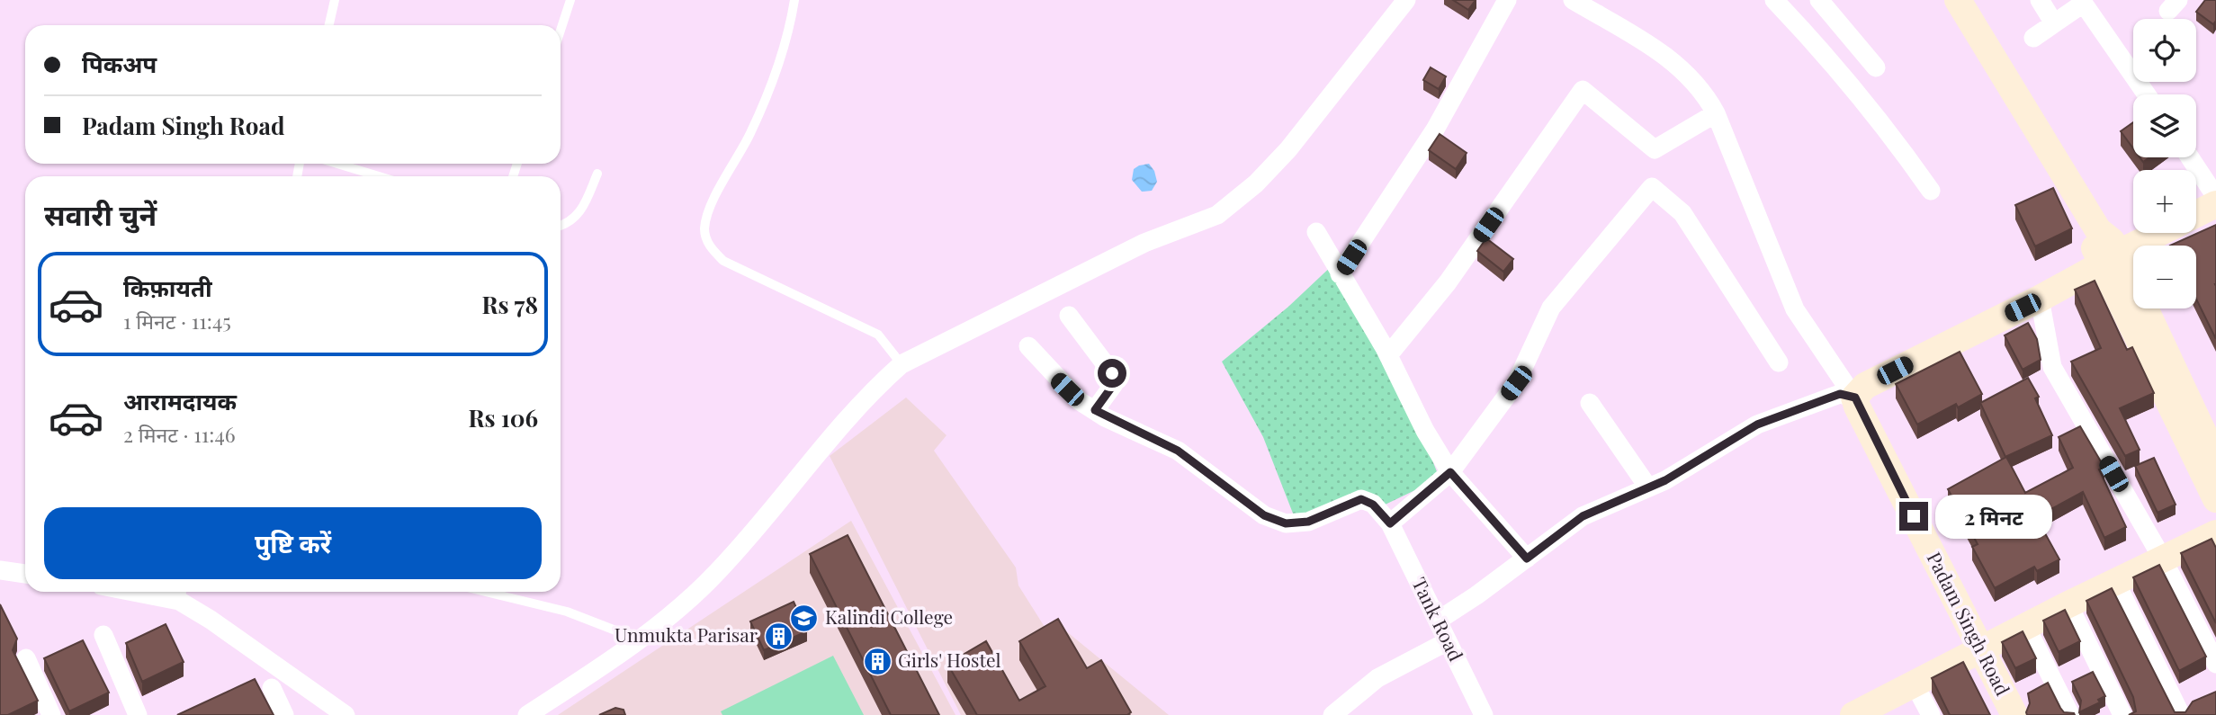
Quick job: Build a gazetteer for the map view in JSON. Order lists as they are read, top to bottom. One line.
{"streets":{"street":["Tank Road","Padam Singh Road"]},"places":{"school or university":["Kalindi College"],"building":["Unmukta Parisar","Girls' Hostel"]},"page":{"map_buttons":["+","−"],"banner":["पिकअप","Padam Singh Road"],"heading":"सवारी चुनें","list":[{"name":"किफ़ायती","note":"1 मिनट · 11:45","value":"Rs 78"},{"name":"आरामदायक","note":"2 मिनट · 11:46","value":"Rs 106"}],"bubble":"2 मिनट","buttons":"पुष्टि करें"}}
